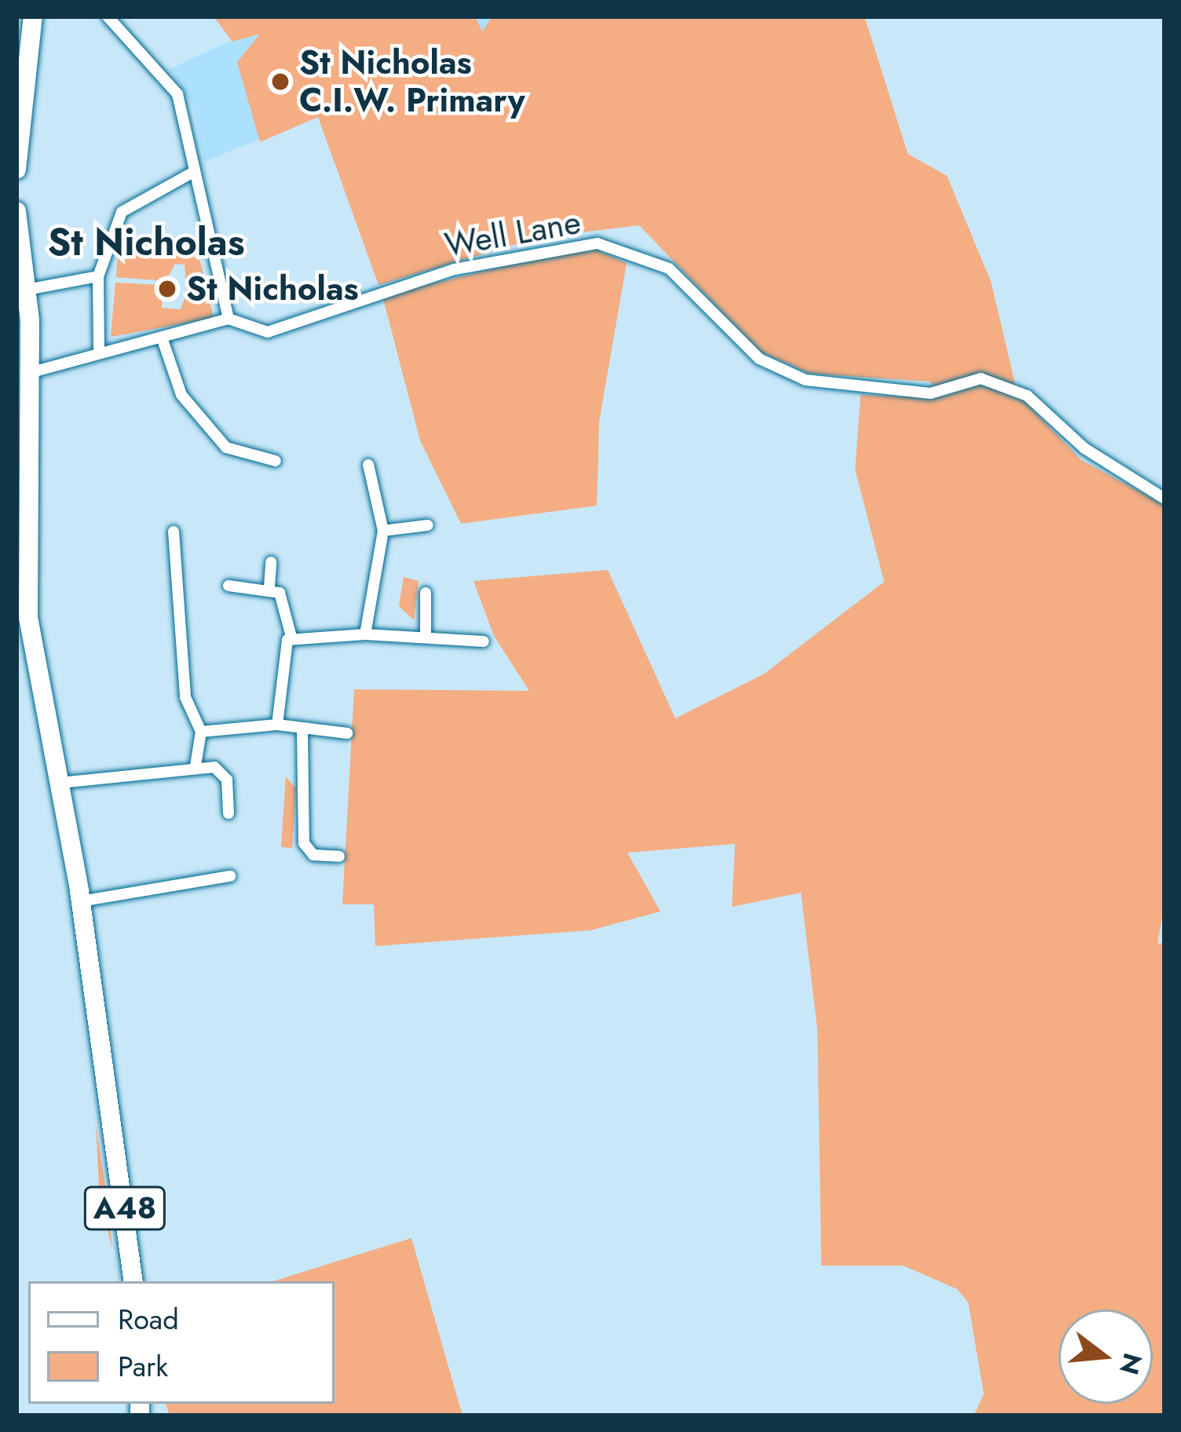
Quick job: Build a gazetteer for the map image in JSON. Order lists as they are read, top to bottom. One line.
{"streets":{"main road":["A48"],"street":["Well Lane"]},"districts":["St Nicholas"],"places":["St Nicholas C.I.W. Primary","St Nicholas"],"legend":["Road","Park"],"north":"right"}
